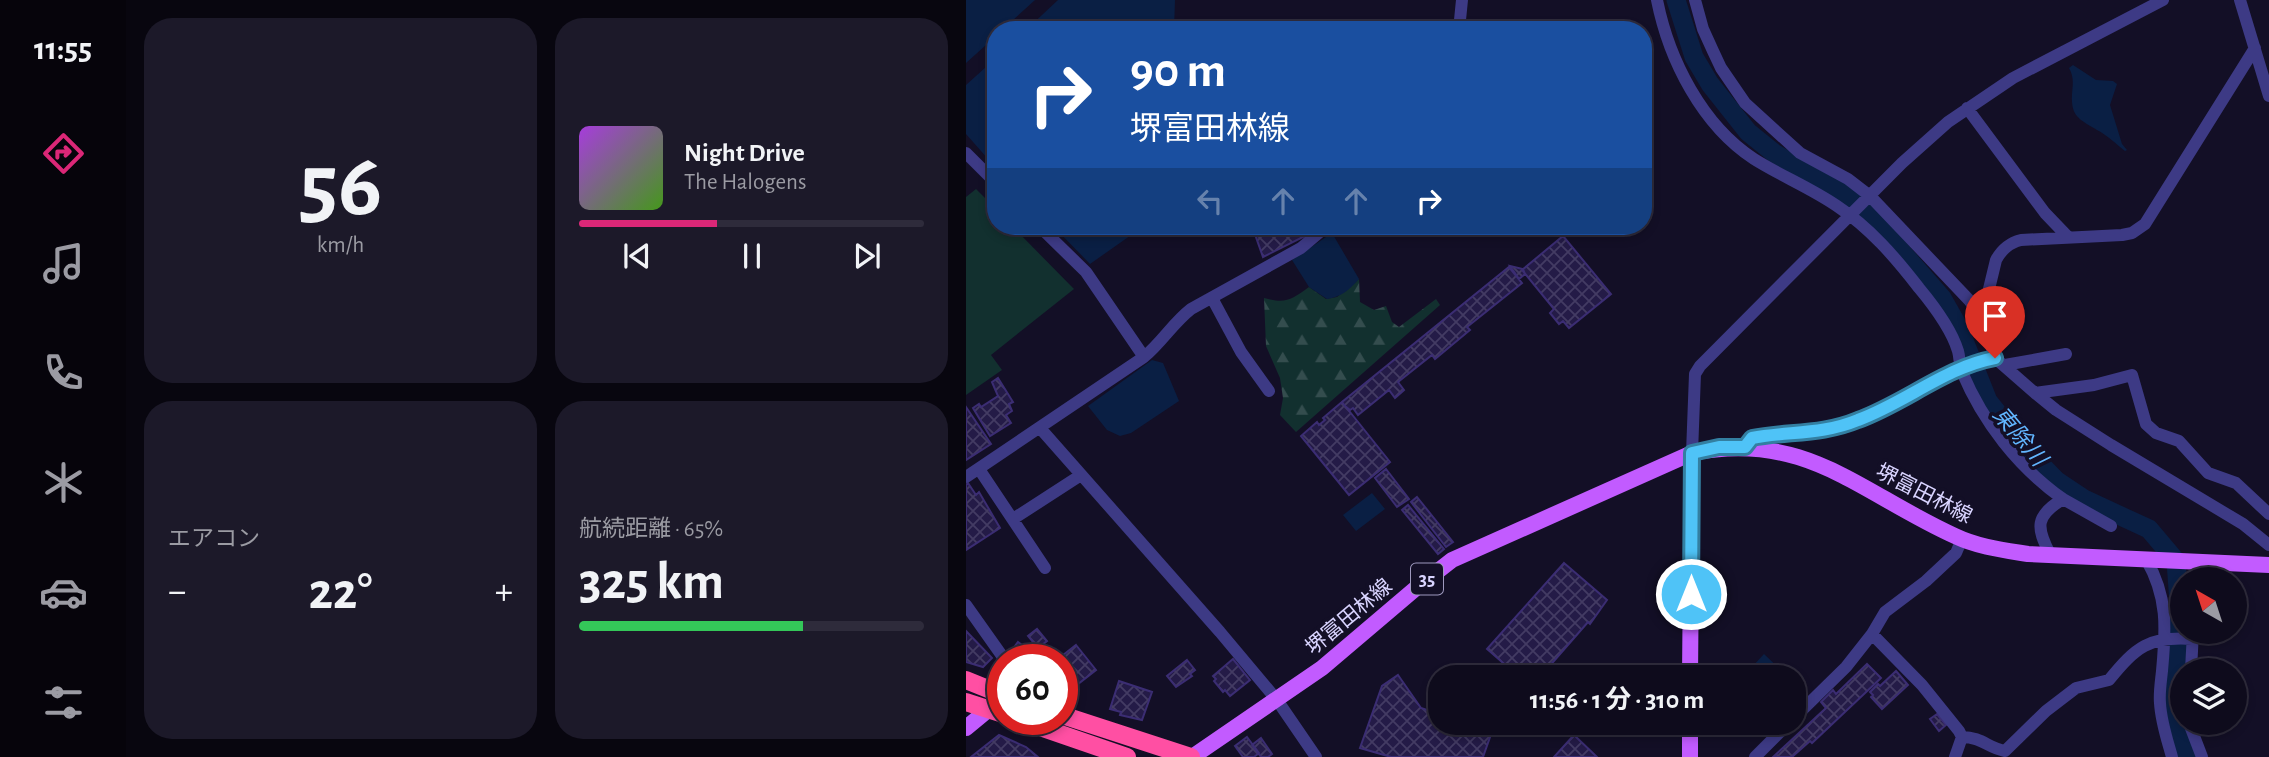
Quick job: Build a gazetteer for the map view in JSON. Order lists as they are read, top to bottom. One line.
{"streets":{"main road":["堺富田林線","35"]},"water":["東除川"],"north":"top left","page":{"tabs":"11:55","tile":[["56","km/h"],"エアコン",["航続距離 · 65%","325 km"]],"turn":["90 m","堺富田林線"],"song":["Night Drive","The Halogens"],"heat":["−","22°","+"],"limit":"60","trip":"11:56 · 1 分 · 310 m"}}
